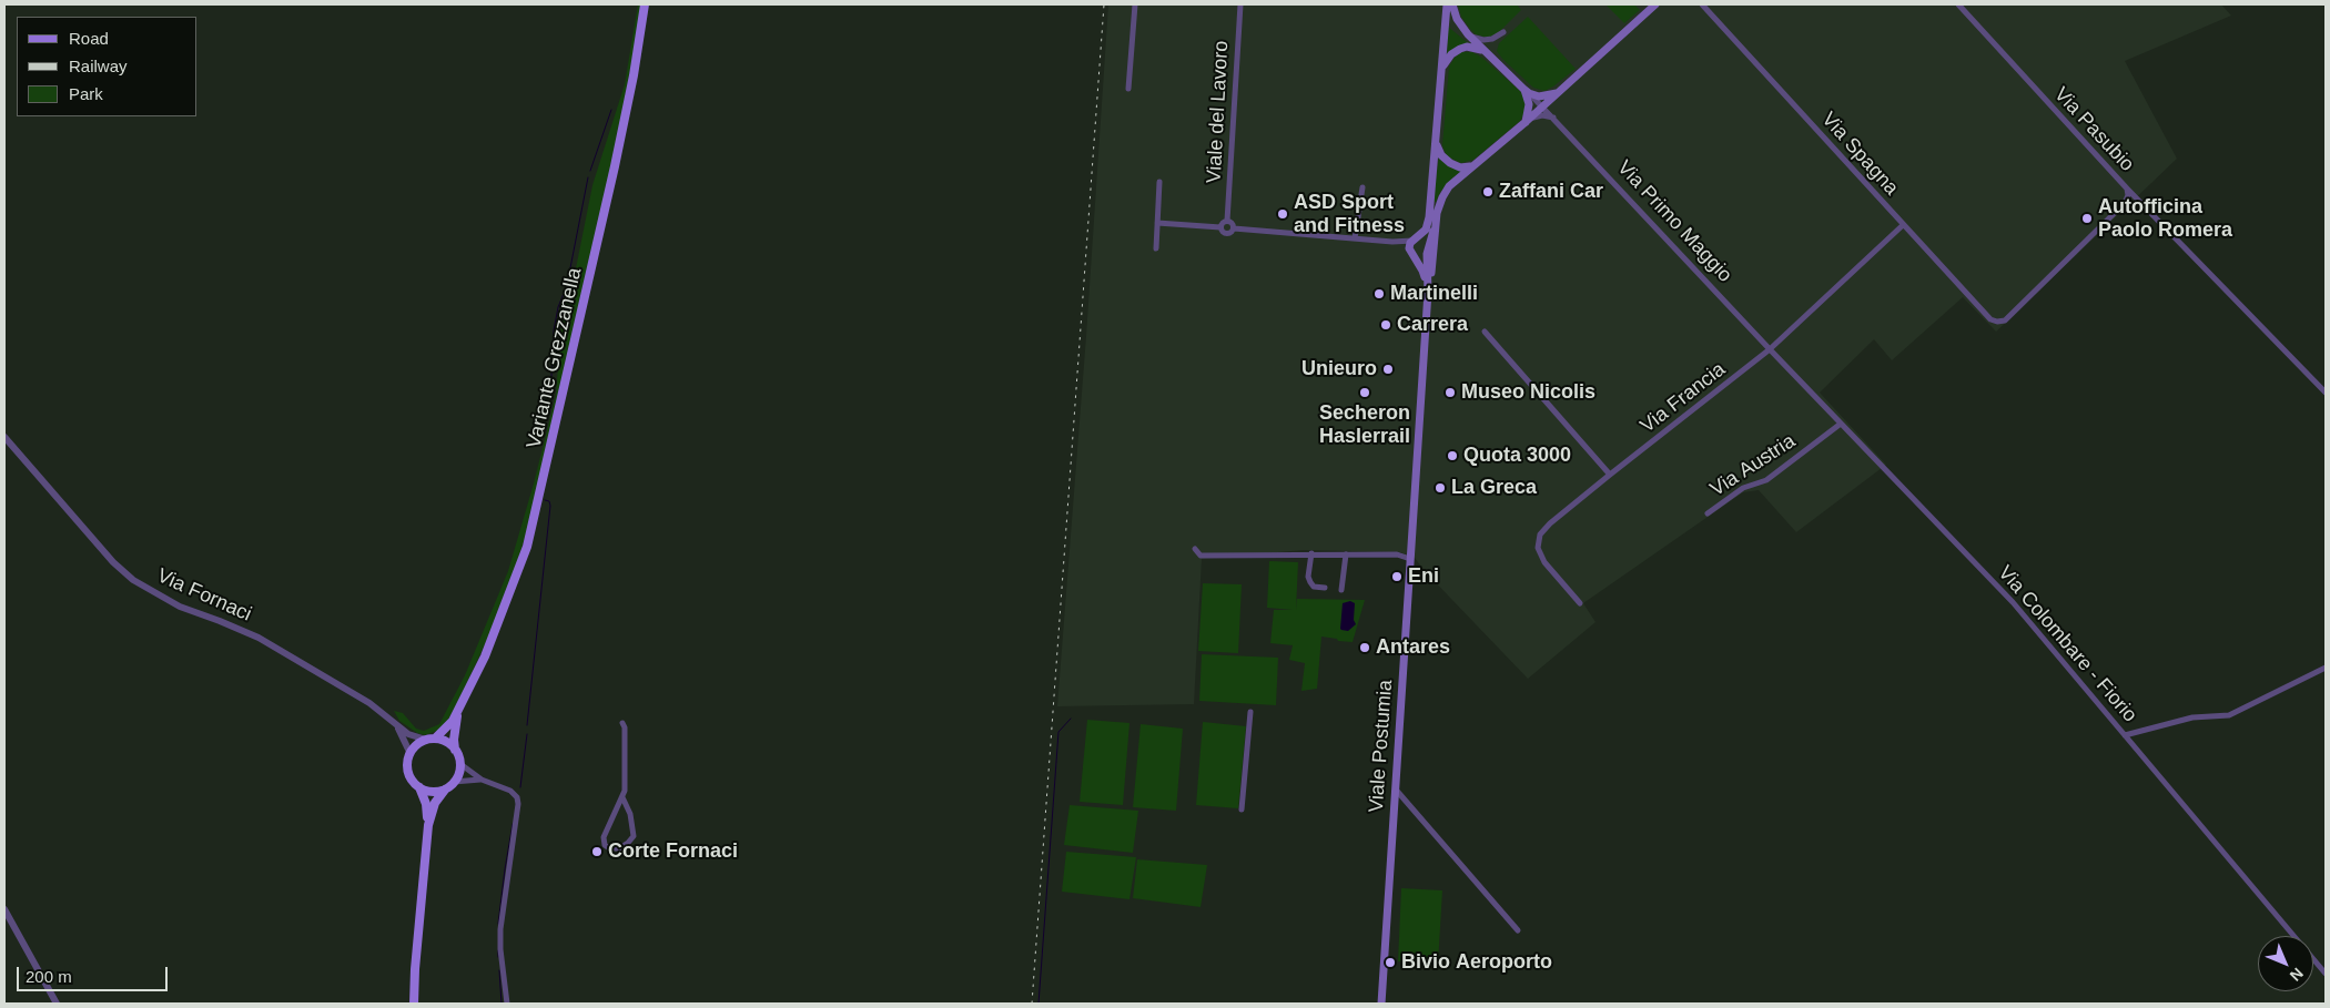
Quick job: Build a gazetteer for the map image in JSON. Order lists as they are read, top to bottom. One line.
{"streets":{"main road":["Via Primo Maggio","Variante Grezzanella","Viale Postumia"],"street":["Viale del Lavoro","Via Pasubio","Via Spagna","Via Francia","Via Austria","Via Fornaci","Via Colombare - Fiorio"]},"crossings":[["Via Pasubio","Via Spagna"],["Via Spagna","Via Francia"],["Via Primo Maggio","Via Francia"],["Via Primo Maggio","Via Colombare - Fiorio"],["Via Francia","Via Colombare - Fiorio"],["Via Austria","Via Colombare - Fiorio"]],"places":["Zaffani Car","ASD Sport and Fitness","Autofficina Paolo Romera","Martinelli","Carrera","Unieuro","Secheron Haslerrail","Museo Nicolis","Quota 3000","La Greca","Eni","Antares","Corte Fornaci","Bivio Aeroporto"],"legend":["Road","Railway","Park"],"scale_bar":"200 m","north":"bottom right"}
